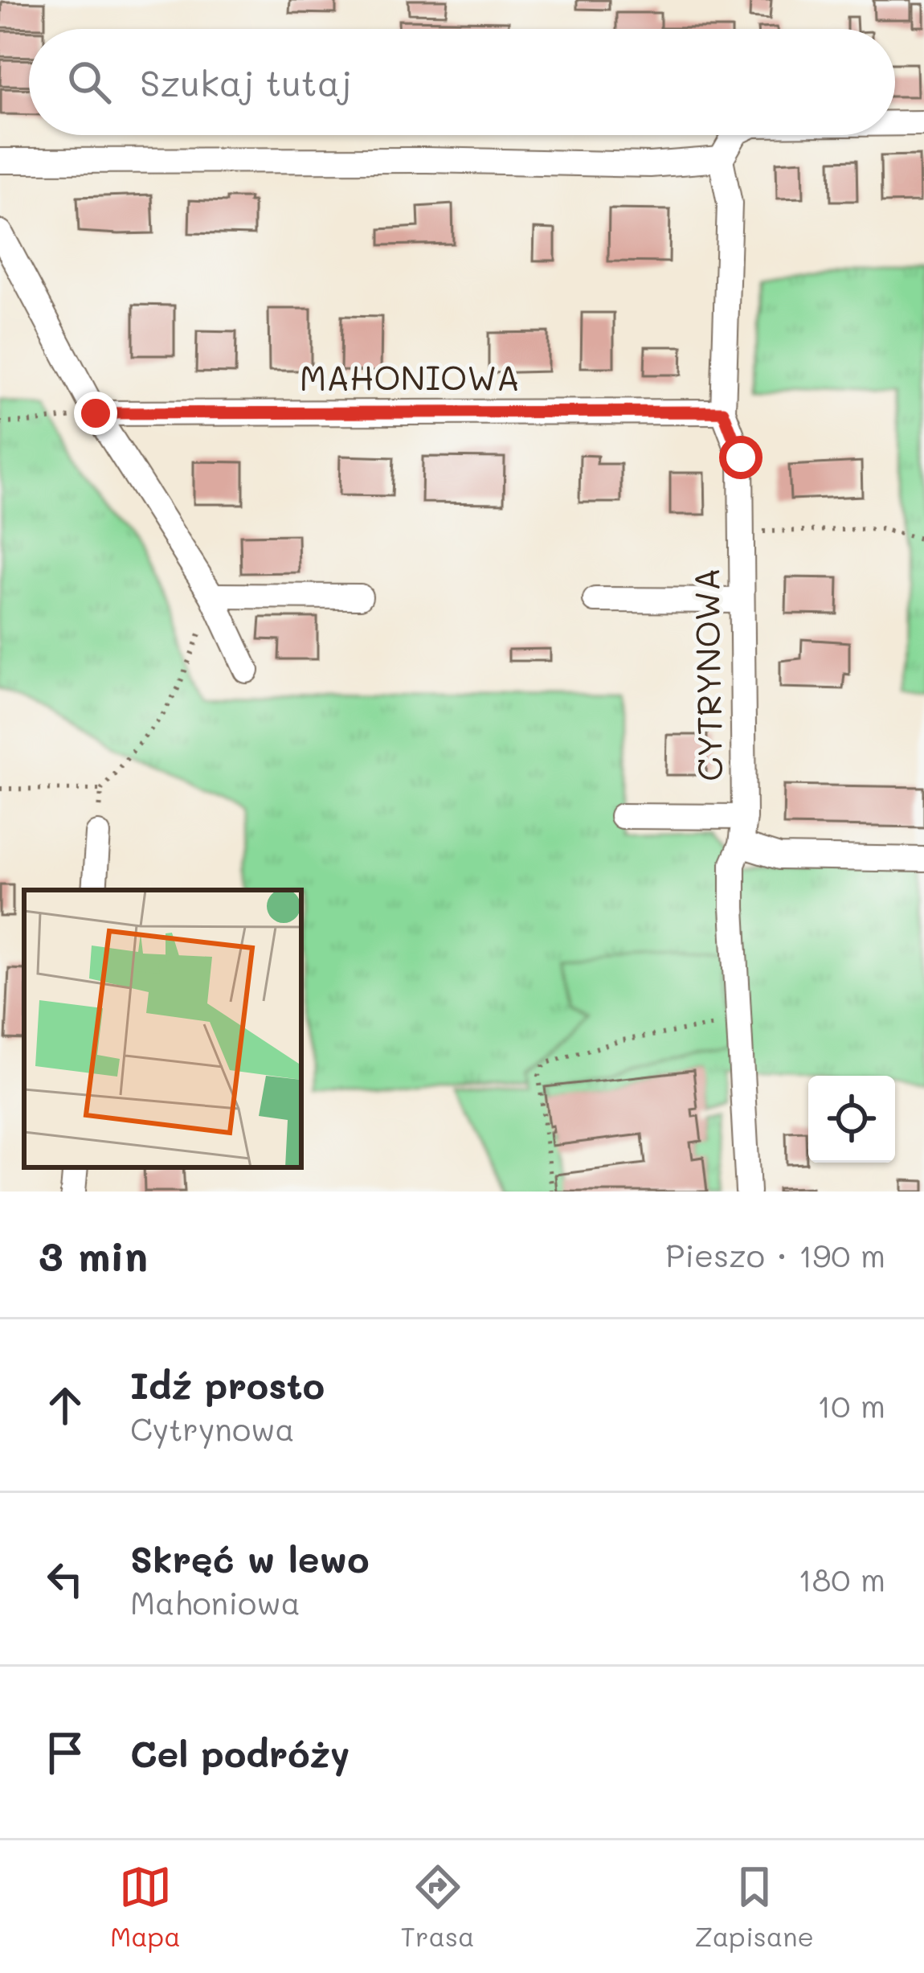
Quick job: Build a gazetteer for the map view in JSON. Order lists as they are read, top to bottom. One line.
{"streets":{"street":["MAHONIOWA","CYTRYNOWA"]},"crossings":[["MAHONIOWA","CYTRYNOWA"]],"page":{"search":"Szukaj tutaj","heading":["3 min","Pieszo · 190 m"],"list":[["Idź prosto","Cytrynowa","10 m"],["Skręć w lewo","Mahoniowa","180 m"],"Cel podróży"],"nav":["Mapa","Trasa","Zapisane"]}}
